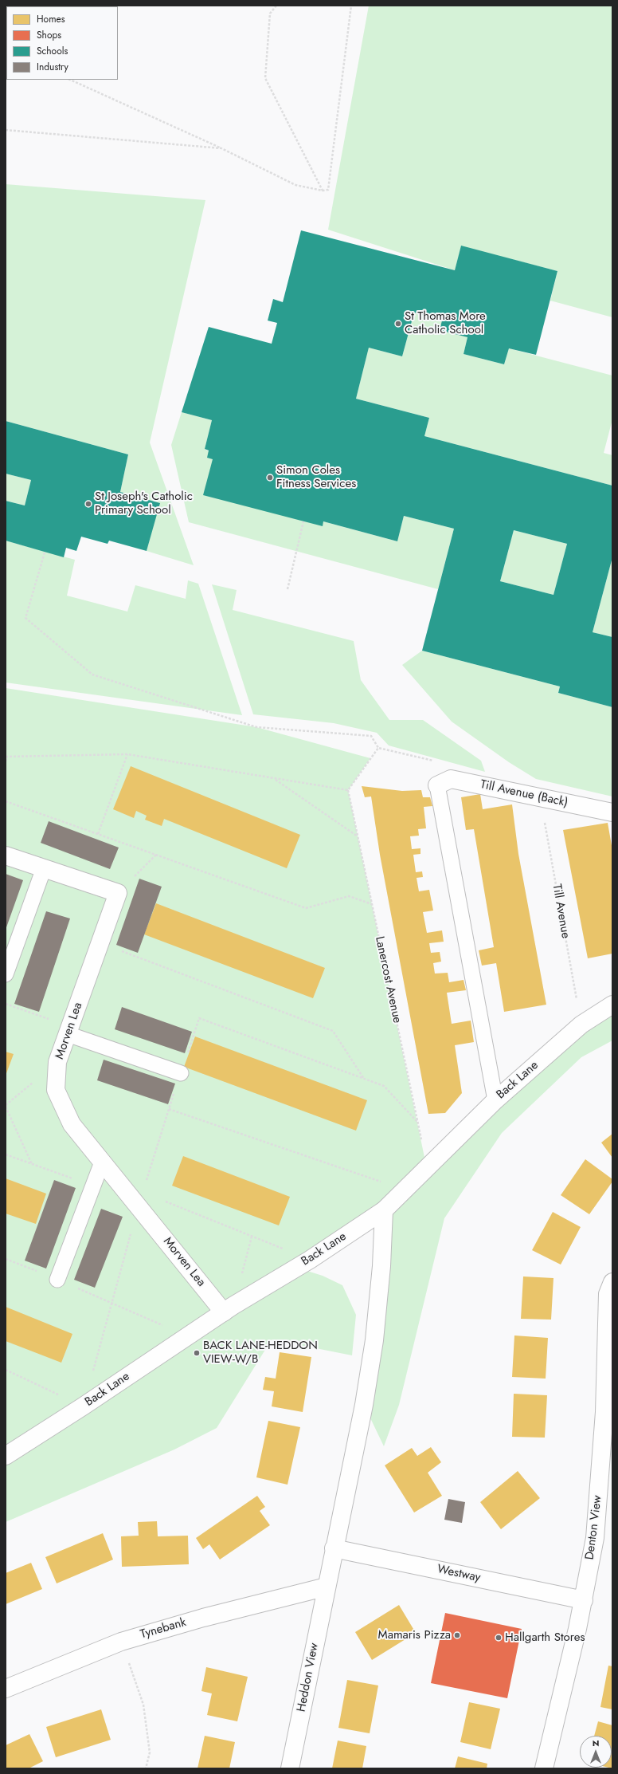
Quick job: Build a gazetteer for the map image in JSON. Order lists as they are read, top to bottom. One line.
{"streets":{"street":["Till Avenue (Back)","Morven Lea","Back Lane","Denton View","Westway","Tynebank","Heddon View"],"path":["Till Avenue","Lanercost Avenue"]},"crossings":[["Till Avenue (Back)","Till Avenue"],["Till Avenue","Back Lane"],["Lanercost Avenue","Back Lane"],["Morven Lea","Back Lane"],["Back Lane","Heddon View"],["Denton View","Westway"],["Westway","Heddon View"],["Tynebank","Heddon View"]],"places":["St Thomas More Catholic School","Simon Coles Fitness Services","St Joseph's Catholic Primary School","BACK LANE-HEDDON VIEW-W/B","Mamaris Pizza","Hallgarth Stores"],"legend":["Homes","Shops","Schools","Industry"],"north":"top"}
